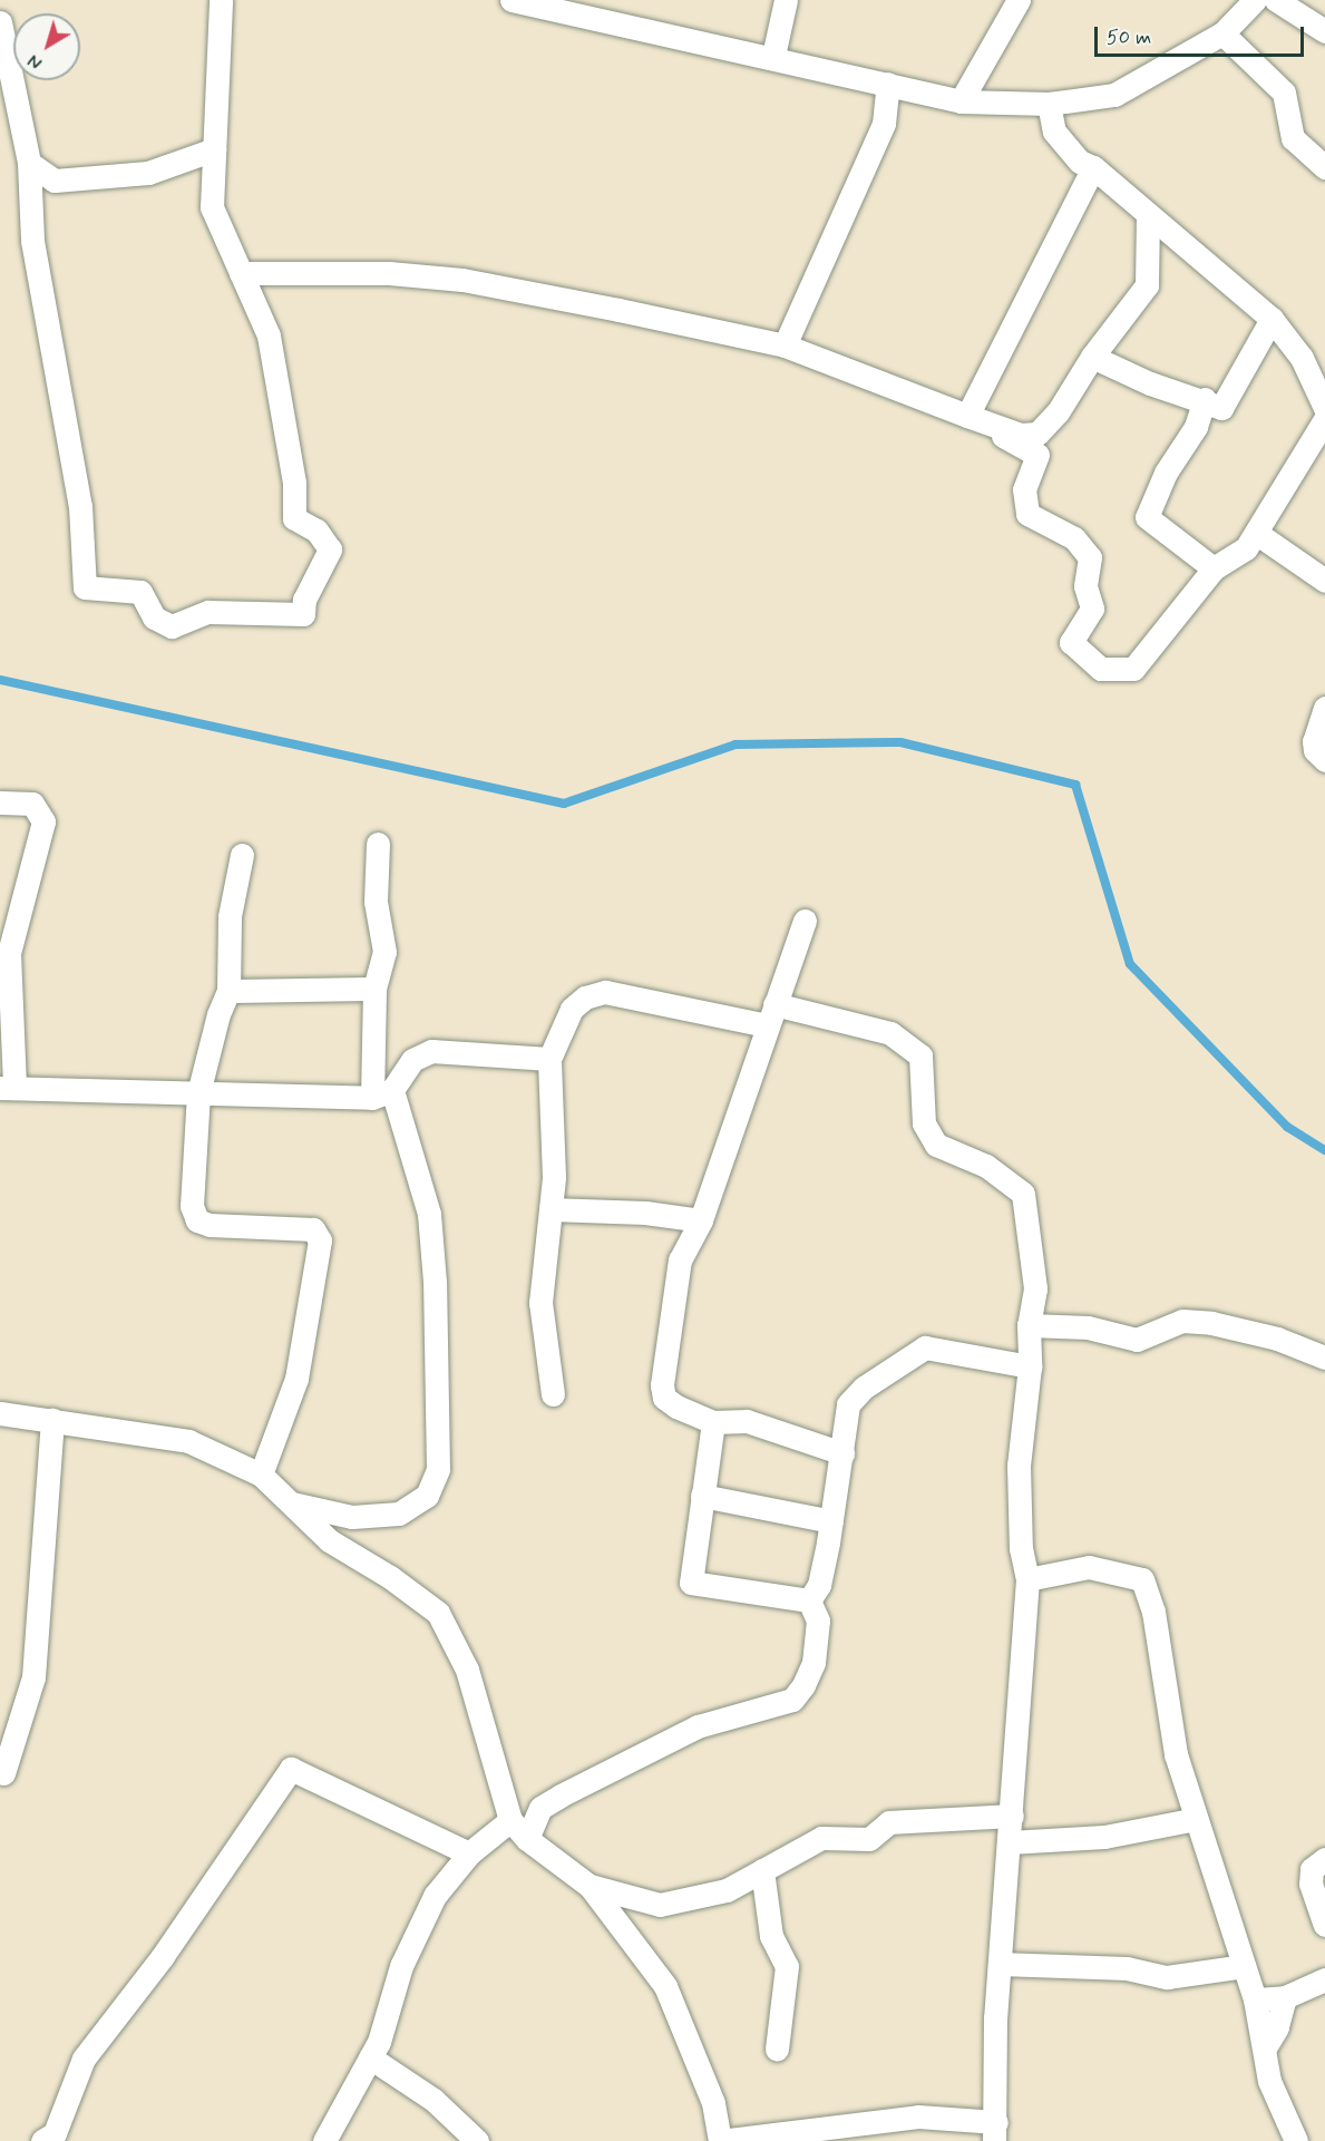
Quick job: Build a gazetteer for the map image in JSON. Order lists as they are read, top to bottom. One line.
{"scale_bar":"50 m","north":"bottom left"}
